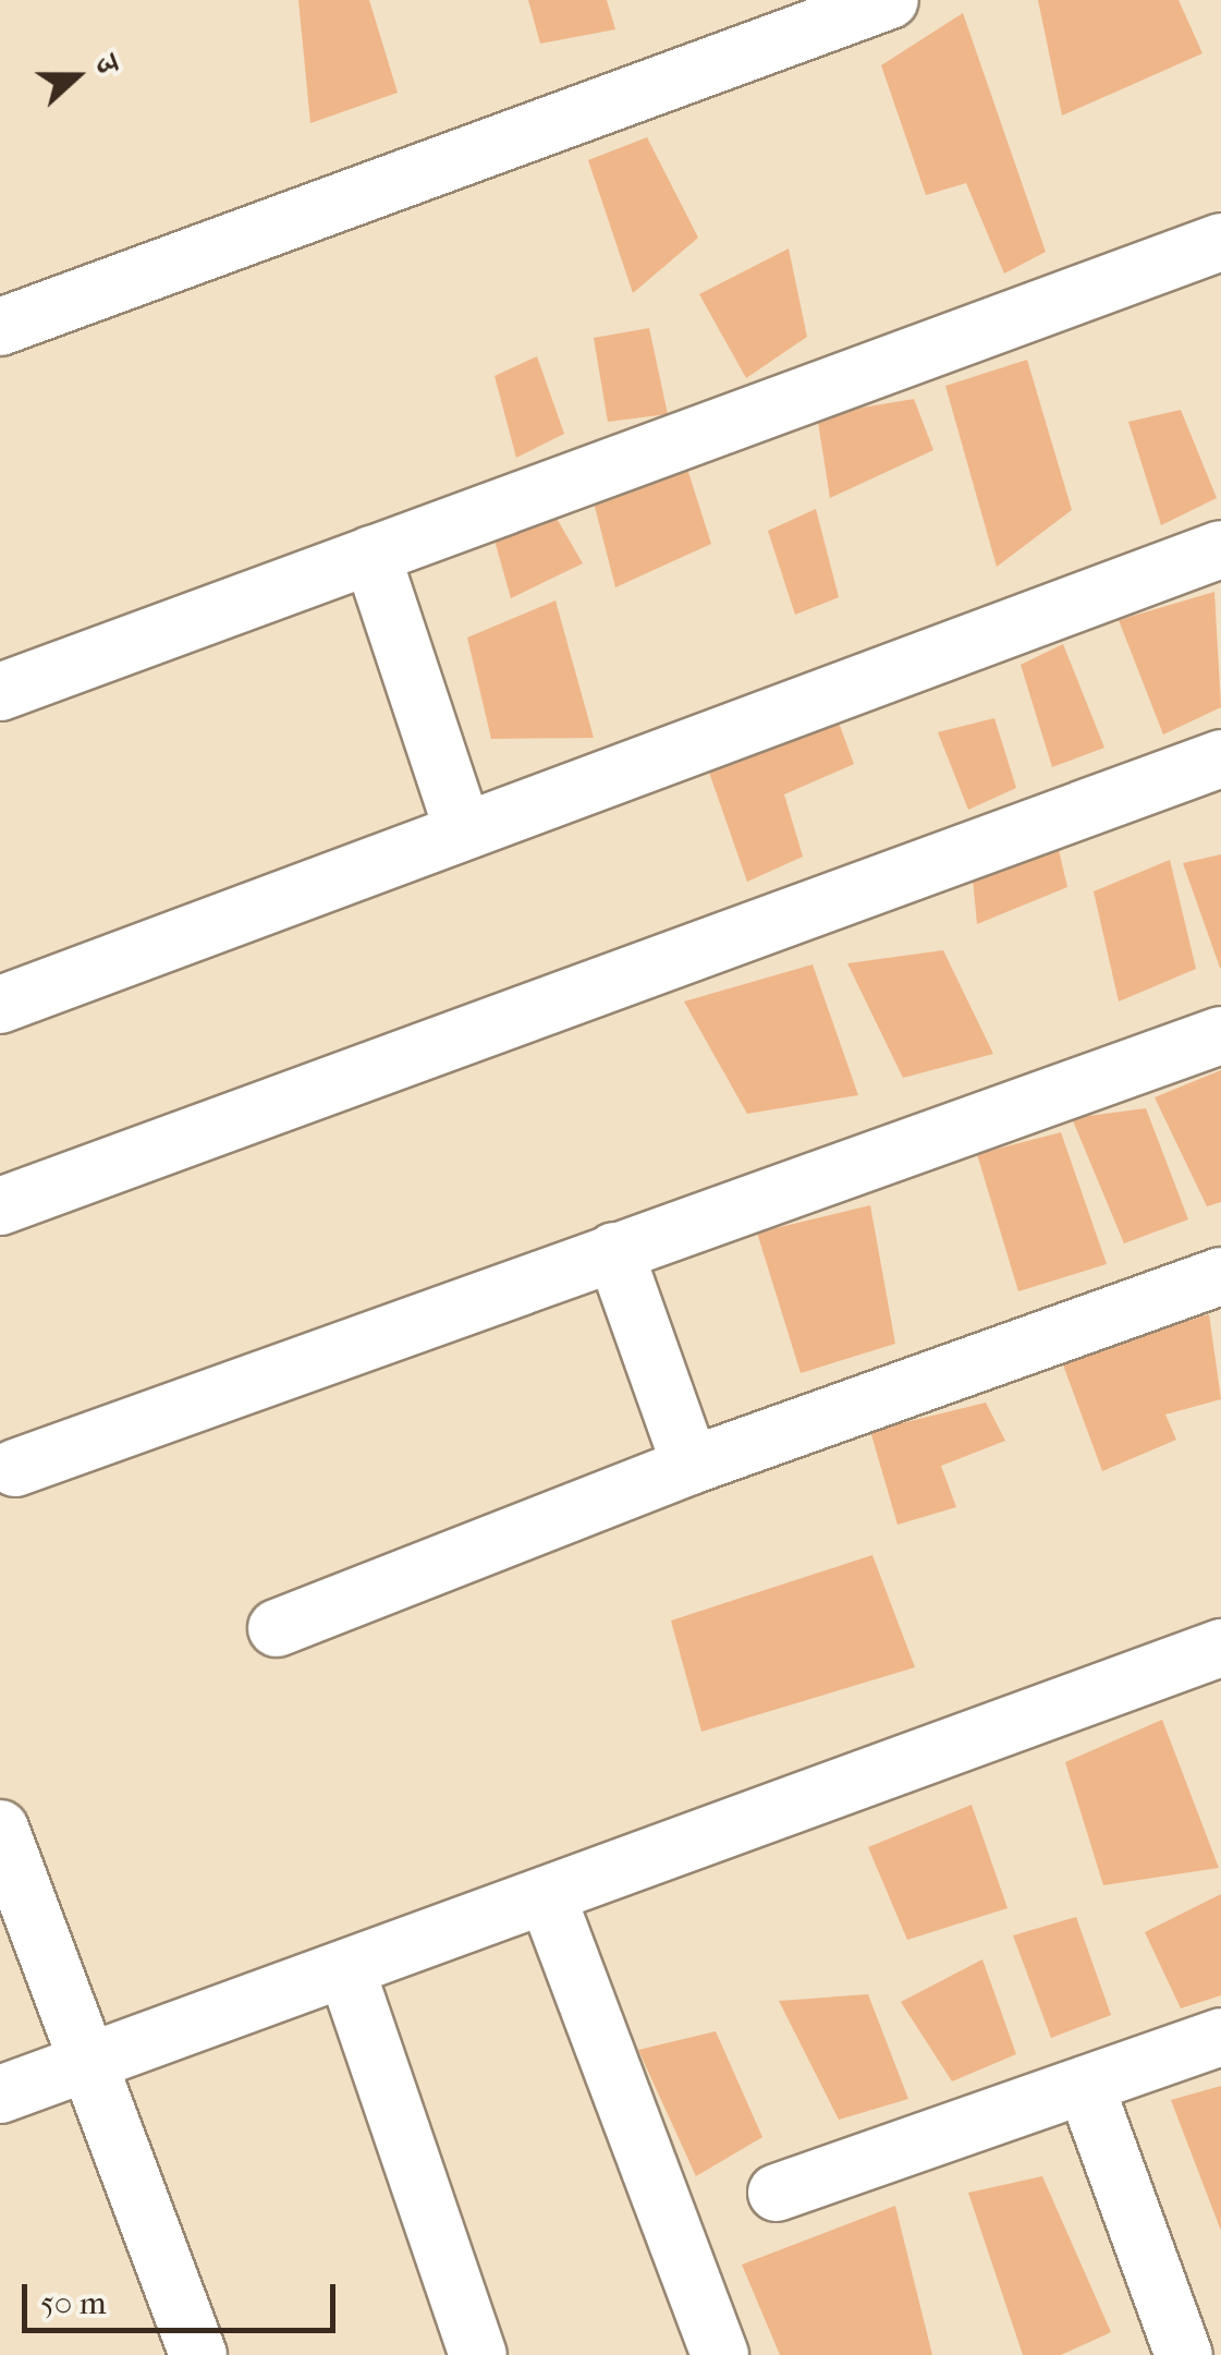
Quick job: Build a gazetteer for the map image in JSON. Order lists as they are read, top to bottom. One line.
{"scale_bar":"50 m","north":"right"}
